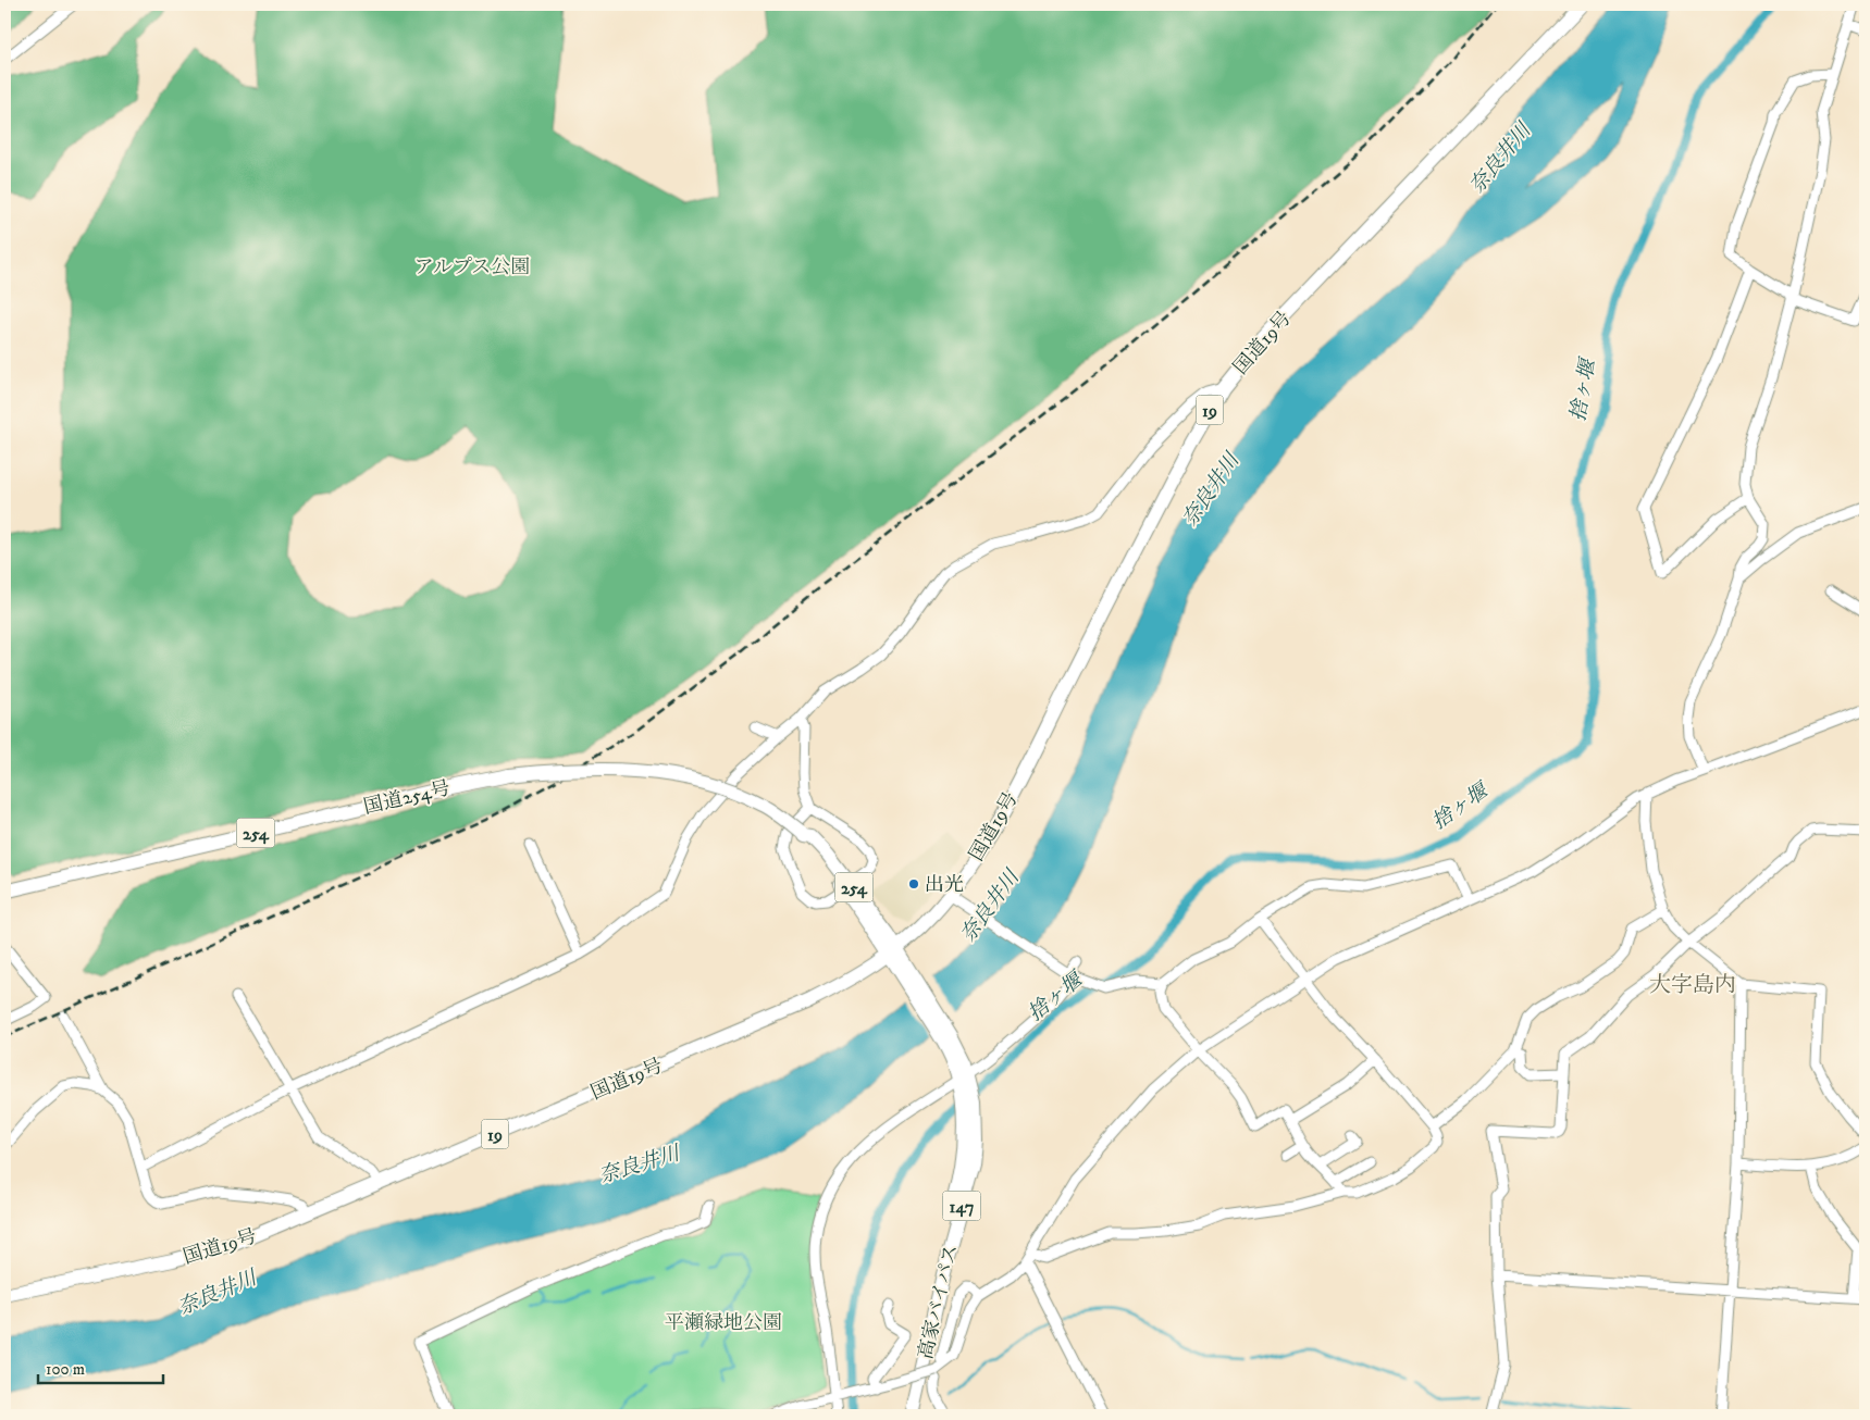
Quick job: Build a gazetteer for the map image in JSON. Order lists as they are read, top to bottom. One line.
{"streets":{"highway":["国道19号","19","国道254号","254","147","高家バイパス"]},"crossings":[["国道19号","国道254号"],["国道19号","高家バイパス"],["国道254号","高家バイパス"]],"districts":["大字島内"],"water":["奈良井川","捨ヶ堰"],"parks":["アルプス公園","平瀬緑地公園"],"places":["出光"],"scale_bar":"100 m"}
